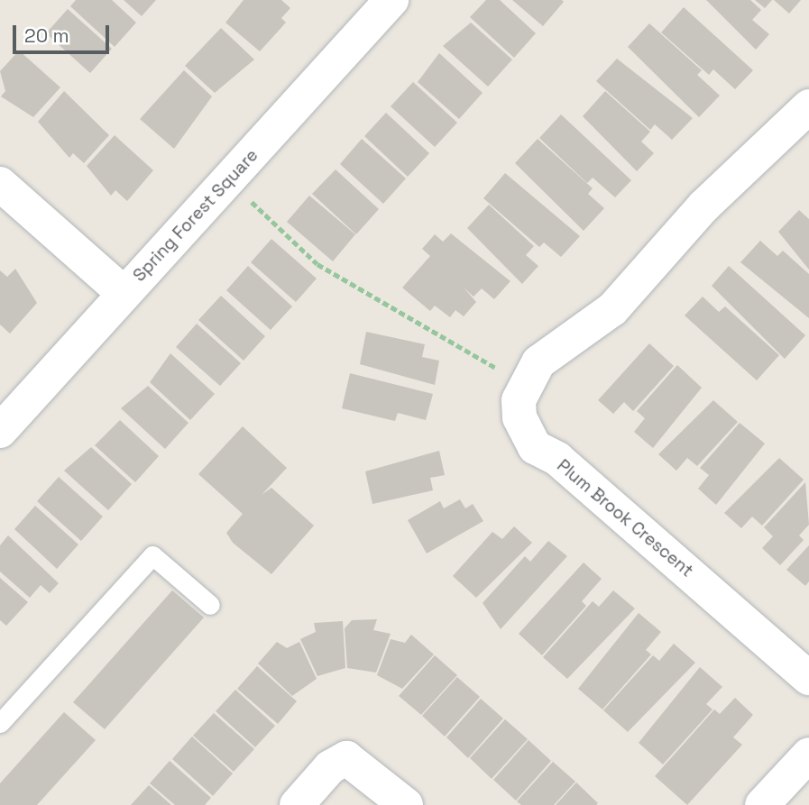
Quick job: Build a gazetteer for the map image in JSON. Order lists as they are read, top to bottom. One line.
{"streets":{"street":["Spring Forest Square","Plum Brook Crescent"]},"scale_bar":"20 m"}
